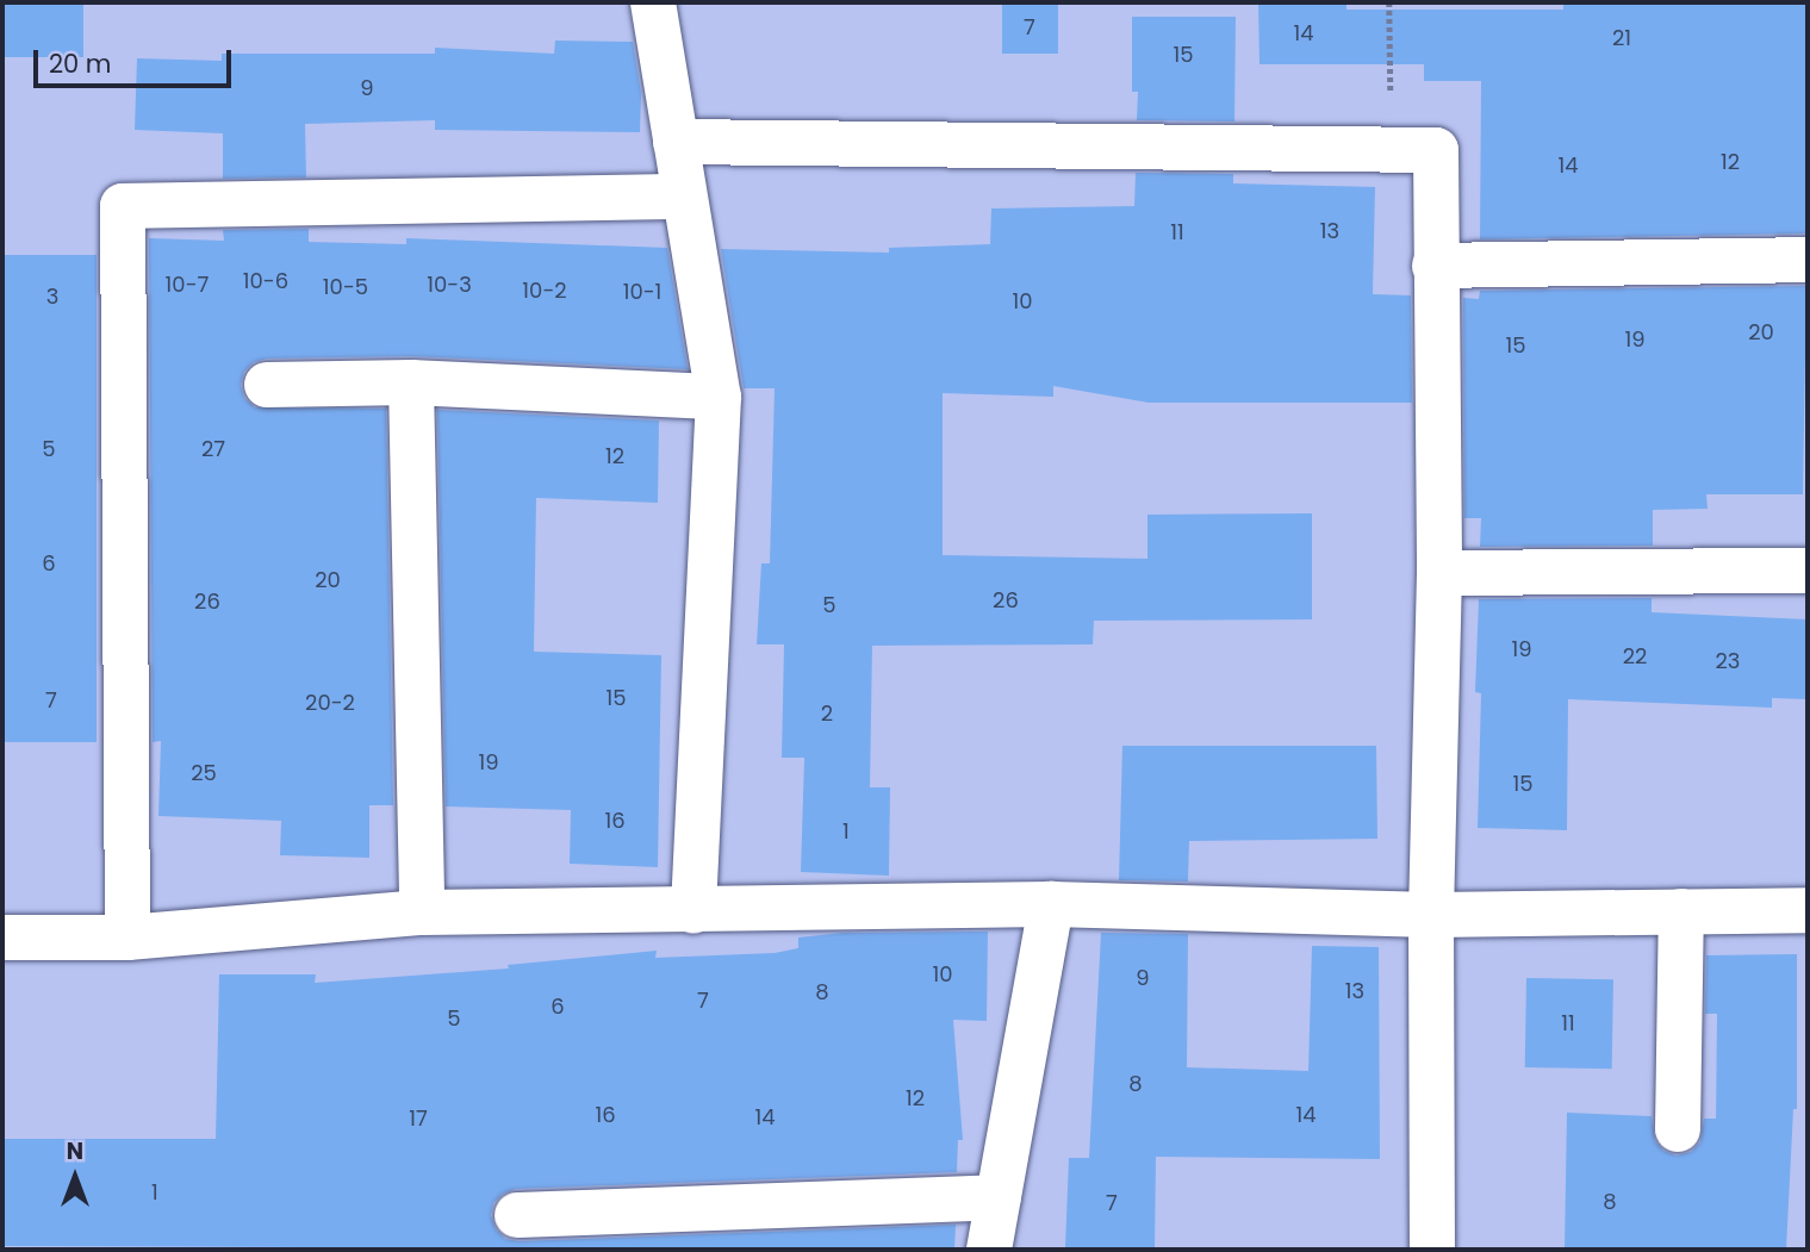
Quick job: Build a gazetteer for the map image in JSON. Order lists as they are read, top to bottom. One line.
{"house_numbers":["7","14","21","15","9","12","14","13","11","10-6","10-7","10-3","10-5","10-2","10-1","3","10","20","19","15","5","27","12","6","20","26","26","5","19","22","23","15","7","20-2","2","19","25","15","16","1","10","9","13","8","7","6","5","11","8","12","16","14","14","17","1","8","7"],"scale_bar":"20 m","north":"top"}
